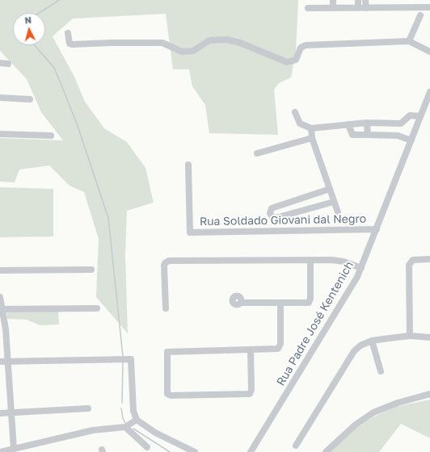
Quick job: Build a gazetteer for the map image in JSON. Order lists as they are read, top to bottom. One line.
{"streets":{"street":["Rua Soldado Giovani dal Negro","Rua Padre José Kentenich"]},"crossings":[["Rua Soldado Giovani dal Negro","Rua Padre José Kentenich"]],"north":"top"}
